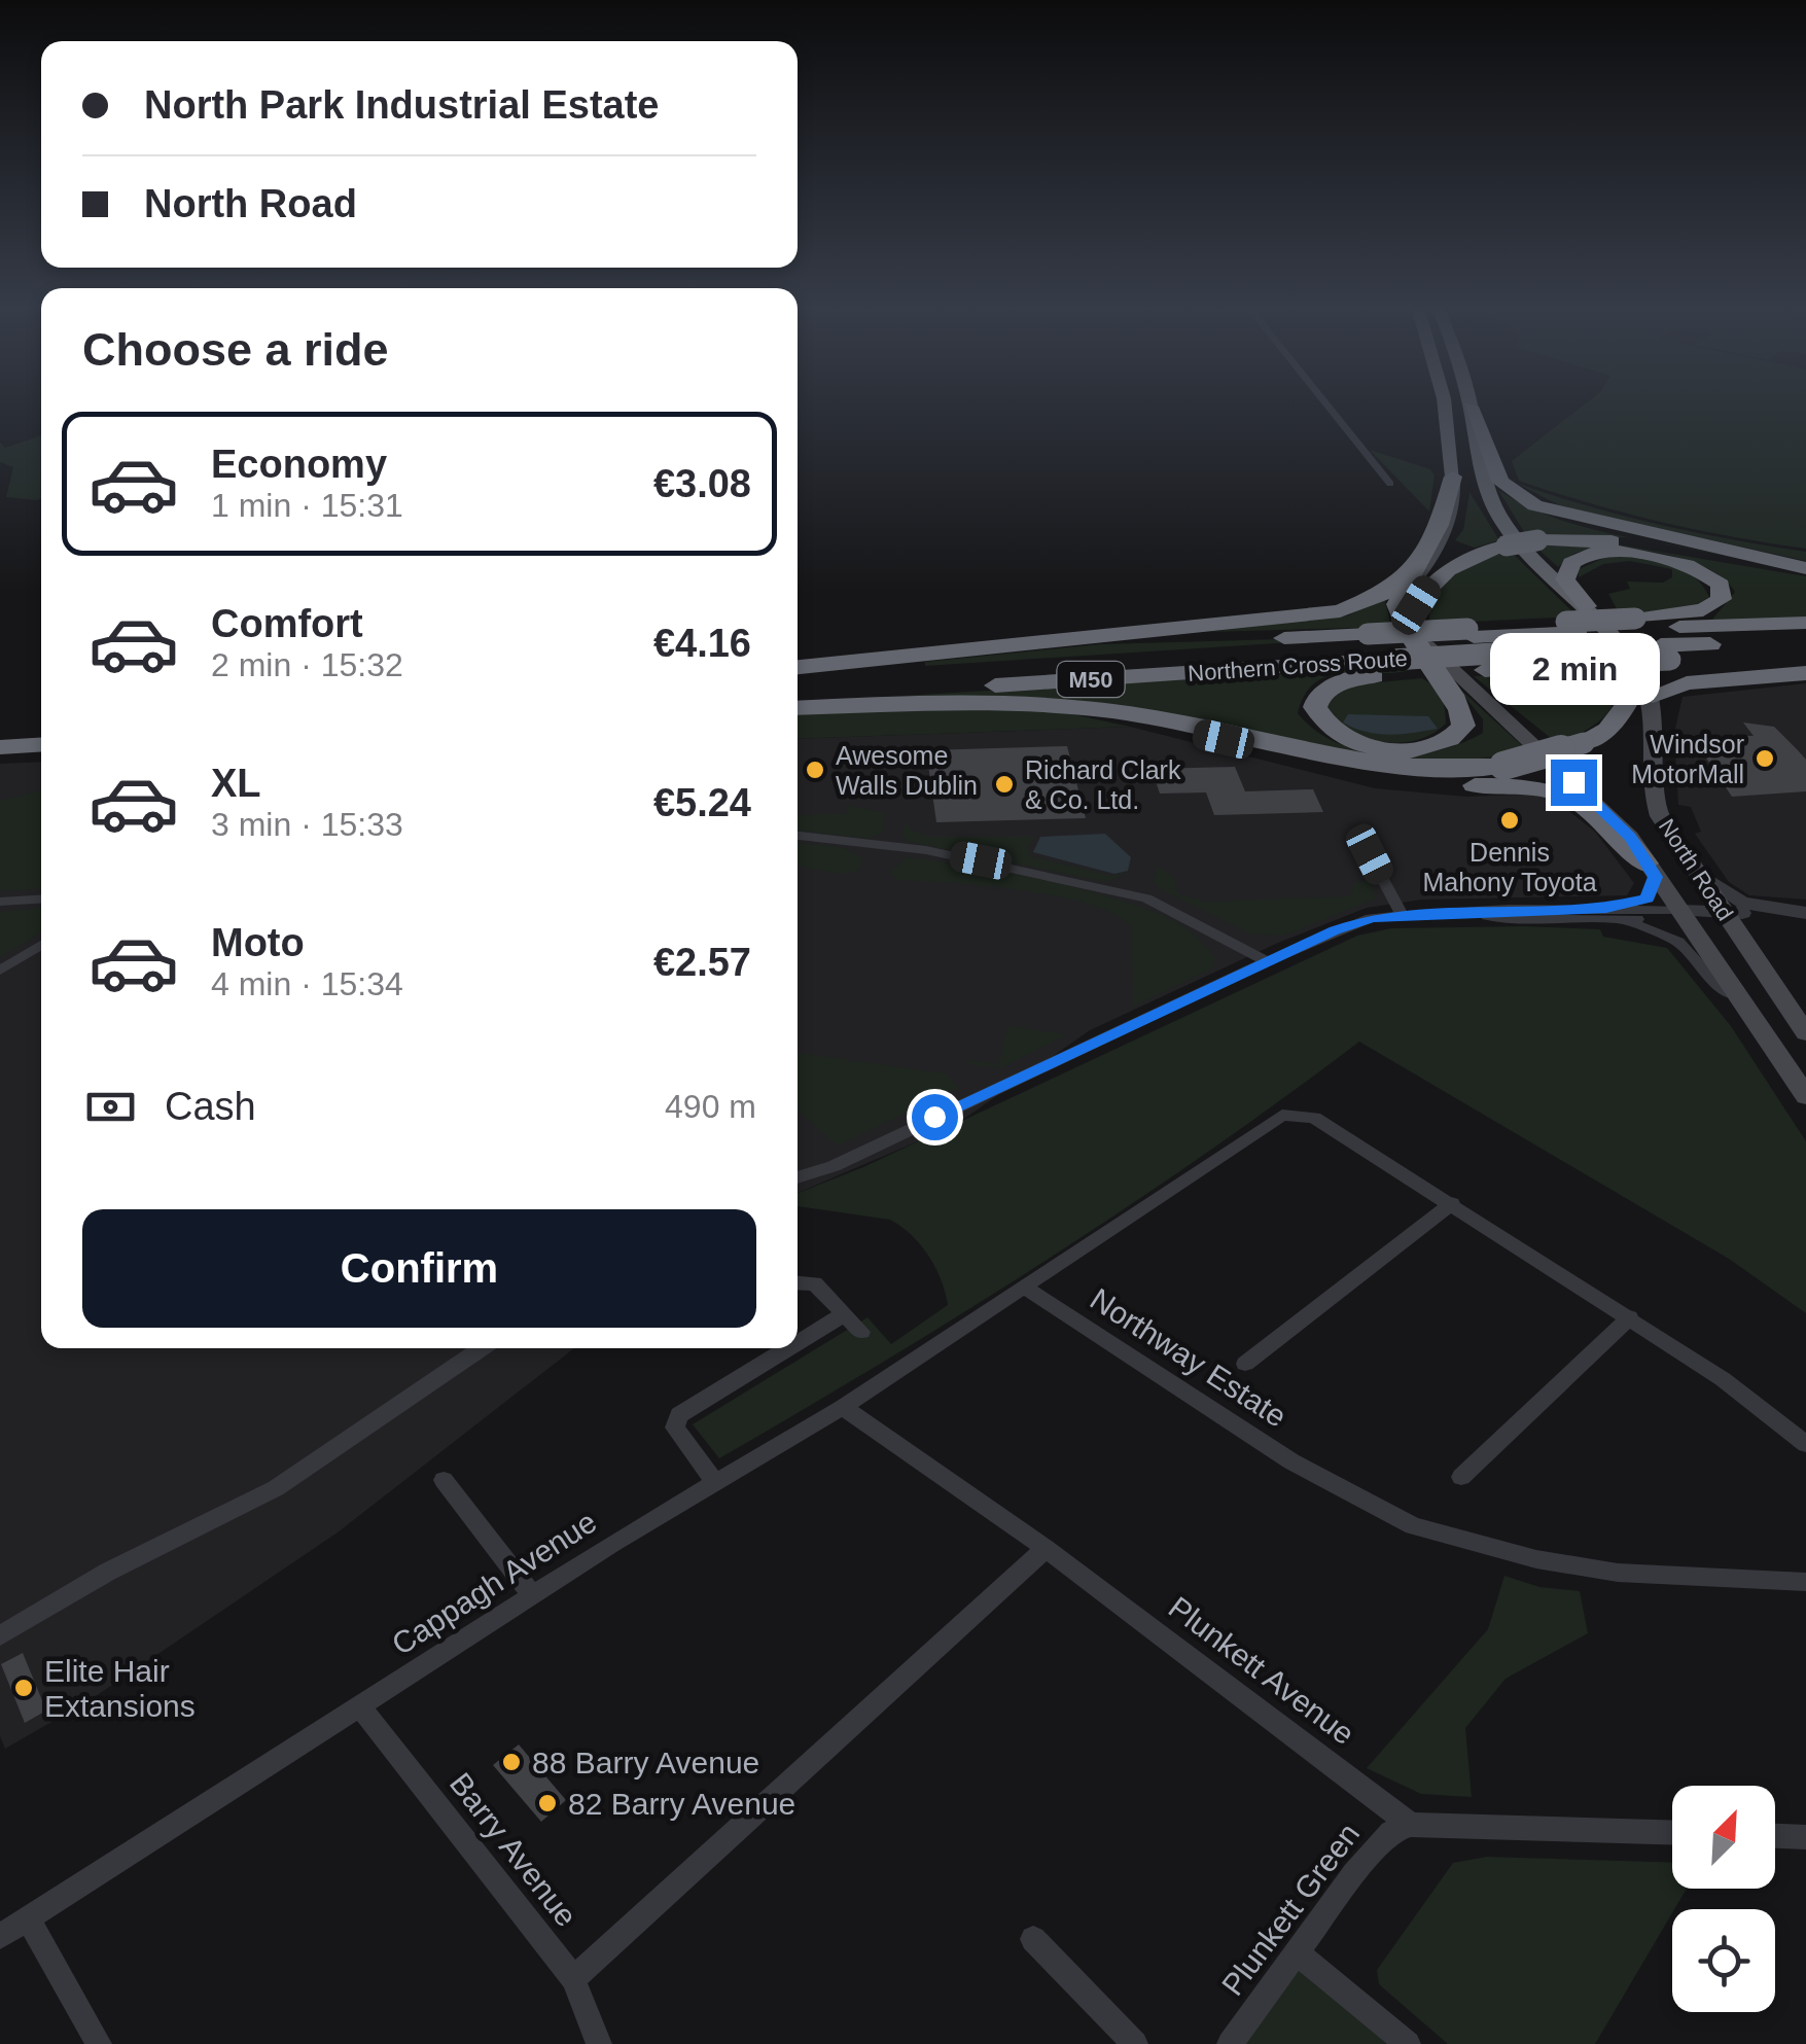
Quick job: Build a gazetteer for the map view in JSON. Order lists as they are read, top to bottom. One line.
{"streets":{"highway":["Northern Cross Route","M50"],"main road":["North Road"],"street":["Northway Estate","Cappagh Avenue","Plunkett Avenue","Barry Avenue","Plunkett Green"]},"crossings":[["Northern Cross Route","M50"],["M50","North Road"],["Northway Estate","Cappagh Avenue"],["Cappagh Avenue","Plunkett Avenue"],["Cappagh Avenue","Barry Avenue"],["Plunkett Avenue","Plunkett Green"]],"places":["Windsor MotorMall","Awesome Walls Dublin","Richard Clark & Co. Ltd.","Dennis Mahony Toyota","Elite Hair Extansions","88 Barry Avenue","82 Barry Avenue"],"north":"top right","page":{"banner":["North Park Industrial Estate","North Road"],"heading":"Choose a ride","list":[{"name":"Economy","note":"1 min · 15:31","value":"€3.08"},{"name":"Comfort","note":"2 min · 15:32","value":"€4.16"},{"name":"XL","note":"3 min · 15:33","value":"€5.24"},{"name":"Moto","note":"4 min · 15:34","value":"€2.57"}],"bubble":"2 min","pay":["Cash","490 m"],"buttons":"Confirm"}}
